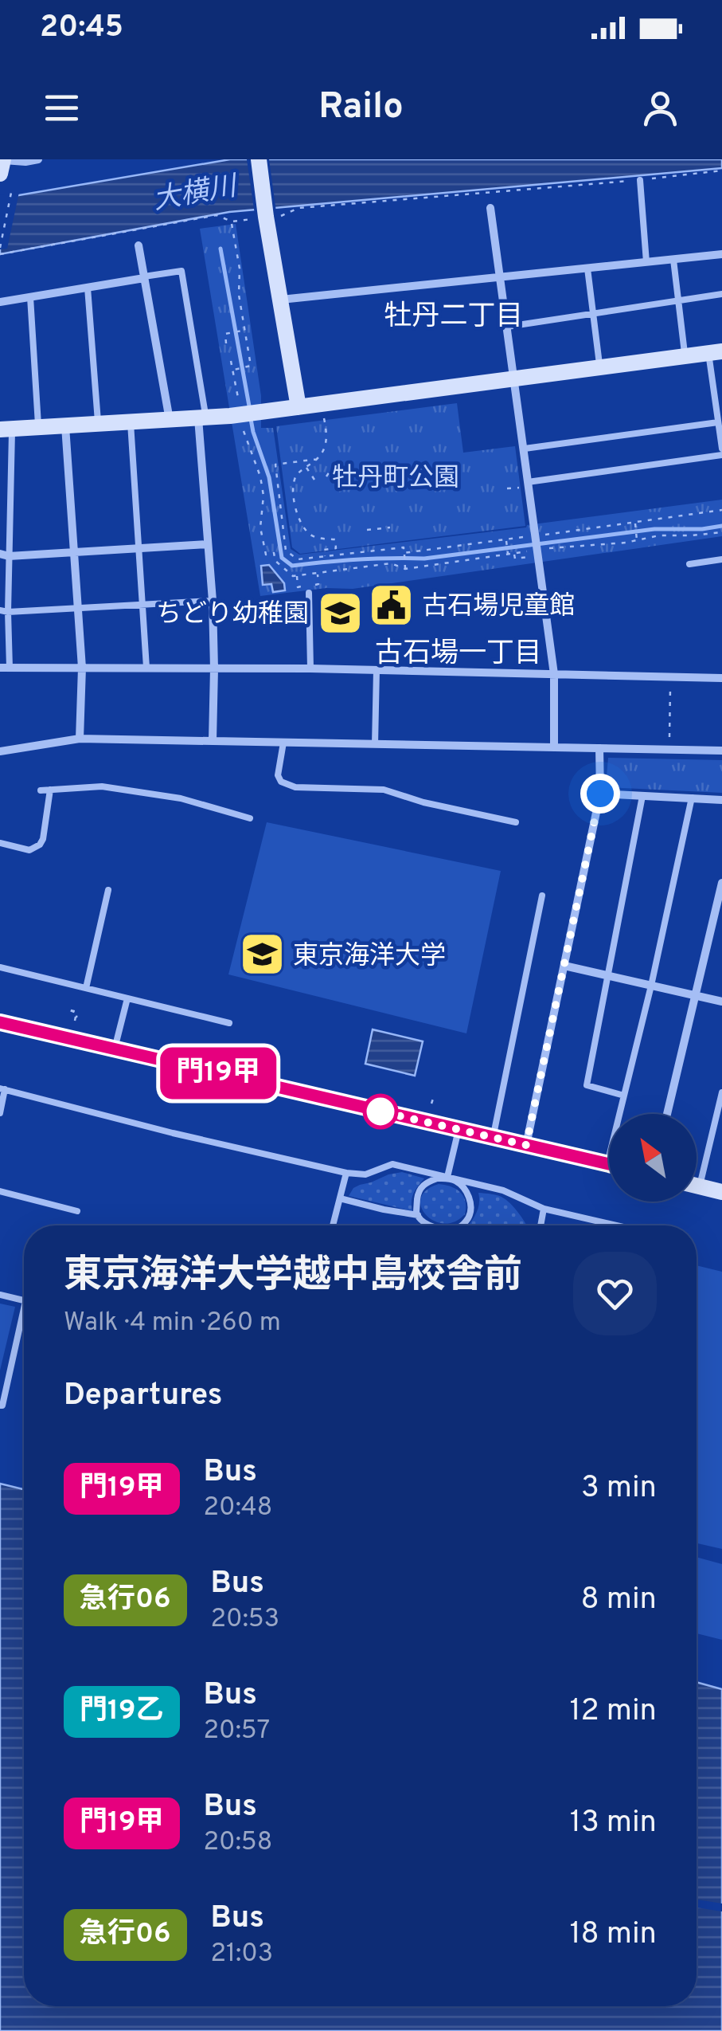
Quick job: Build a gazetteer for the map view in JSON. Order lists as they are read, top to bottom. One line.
{"districts":["牡丹二丁目","古石場一丁目"],"water":["大横川"],"parks":["牡丹町公園"],"places":{"public building":["古石場児童館"],"school or university":["ちどり幼稚園","東京海洋大学"]},"lines":["bus line 門19甲"],"north":"top left","page":{"status":"20:45","header":"Railo","on_map":"門19甲","heading":[["東京海洋大学越中島校舎前","Walk · 4 min · 260 m"],"Departures"],"list":[{"mark":"門19甲","name":"Bus","note":"20:48","value":"3 min"},{"mark":"急行06","name":"Bus","note":"20:53","value":"8 min"},{"mark":"門19乙","name":"Bus","note":"20:57","value":"12 min"},{"mark":"門19甲","name":"Bus","note":"20:58","value":"13 min"},{"mark":"急行06","name":"Bus","note":"21:03","value":"18 min"}]}}
